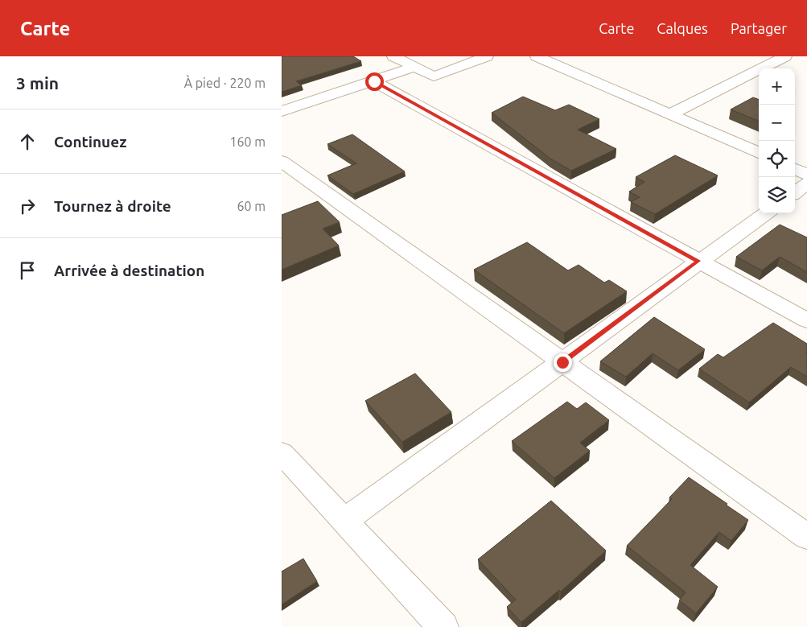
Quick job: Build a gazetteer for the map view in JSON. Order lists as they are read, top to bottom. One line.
{"page":{"header":"Carte","nav":["Carte","Calques","Partager"],"heading":["3 min","À pied · 220 m"],"map_buttons":["+","−"],"list":[["Continuez","160 m"],["Tournez à droite","60 m"],"Arrivée à destination"]}}
